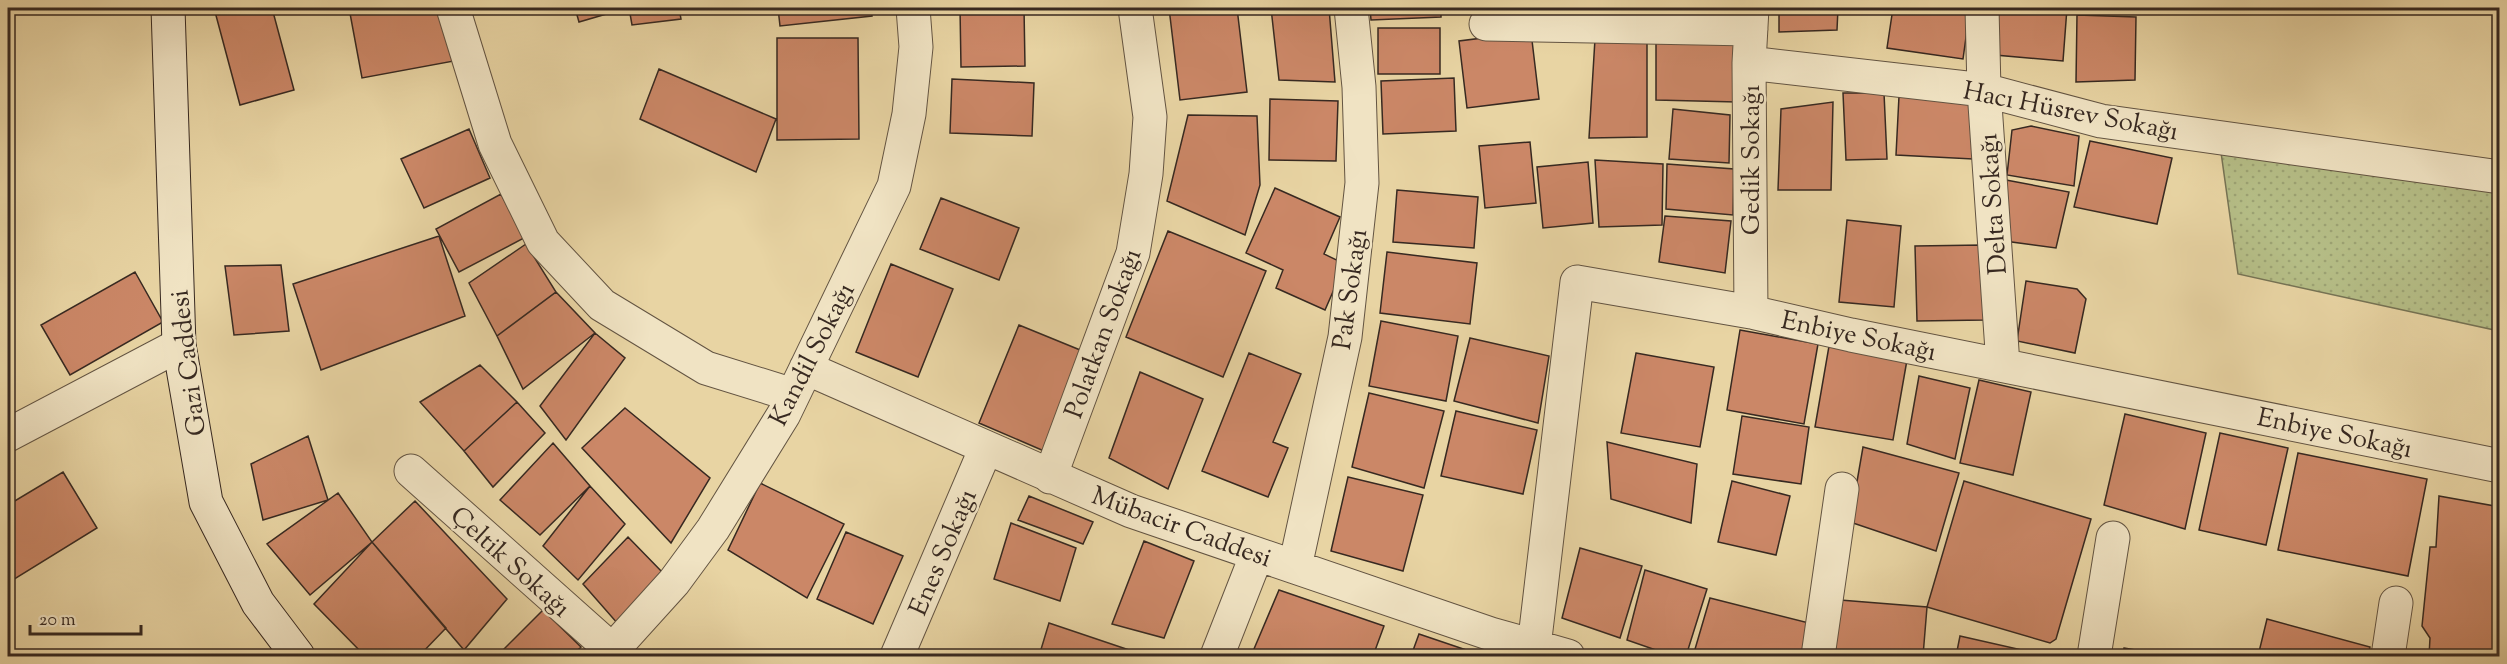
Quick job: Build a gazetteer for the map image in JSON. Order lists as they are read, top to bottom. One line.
{"streets":{"street":["Hacı Hüsrev Sokağı","Gedik Sokağı","Delta Sokağı","Pak Sokağı","Polatkan Sokağı","Enbiye Sokağı","Kandil Sokağı","Gazi Caddesi","Mübacir Caddesi","Enes Sokağı","Çeltik Sokağı"]},"crossings":[["Hacı Hüsrev Sokağı","Gedik Sokağı"],["Hacı Hüsrev Sokağı","Delta Sokağı"],["Gedik Sokağı","Enbiye Sokağı"],["Delta Sokağı","Enbiye Sokağı"],["Pak Sokağı","Mübacir Caddesi"],["Polatkan Sokağı","Mübacir Caddesi"],["Enbiye Sokağı","Mübacir Caddesi"],["Kandil Sokağı","Mübacir Caddesi"],["Kandil Sokağı","Çeltik Sokağı"],["Mübacir Caddesi","Enes Sokağı"]],"scale_bar":"20 m"}
